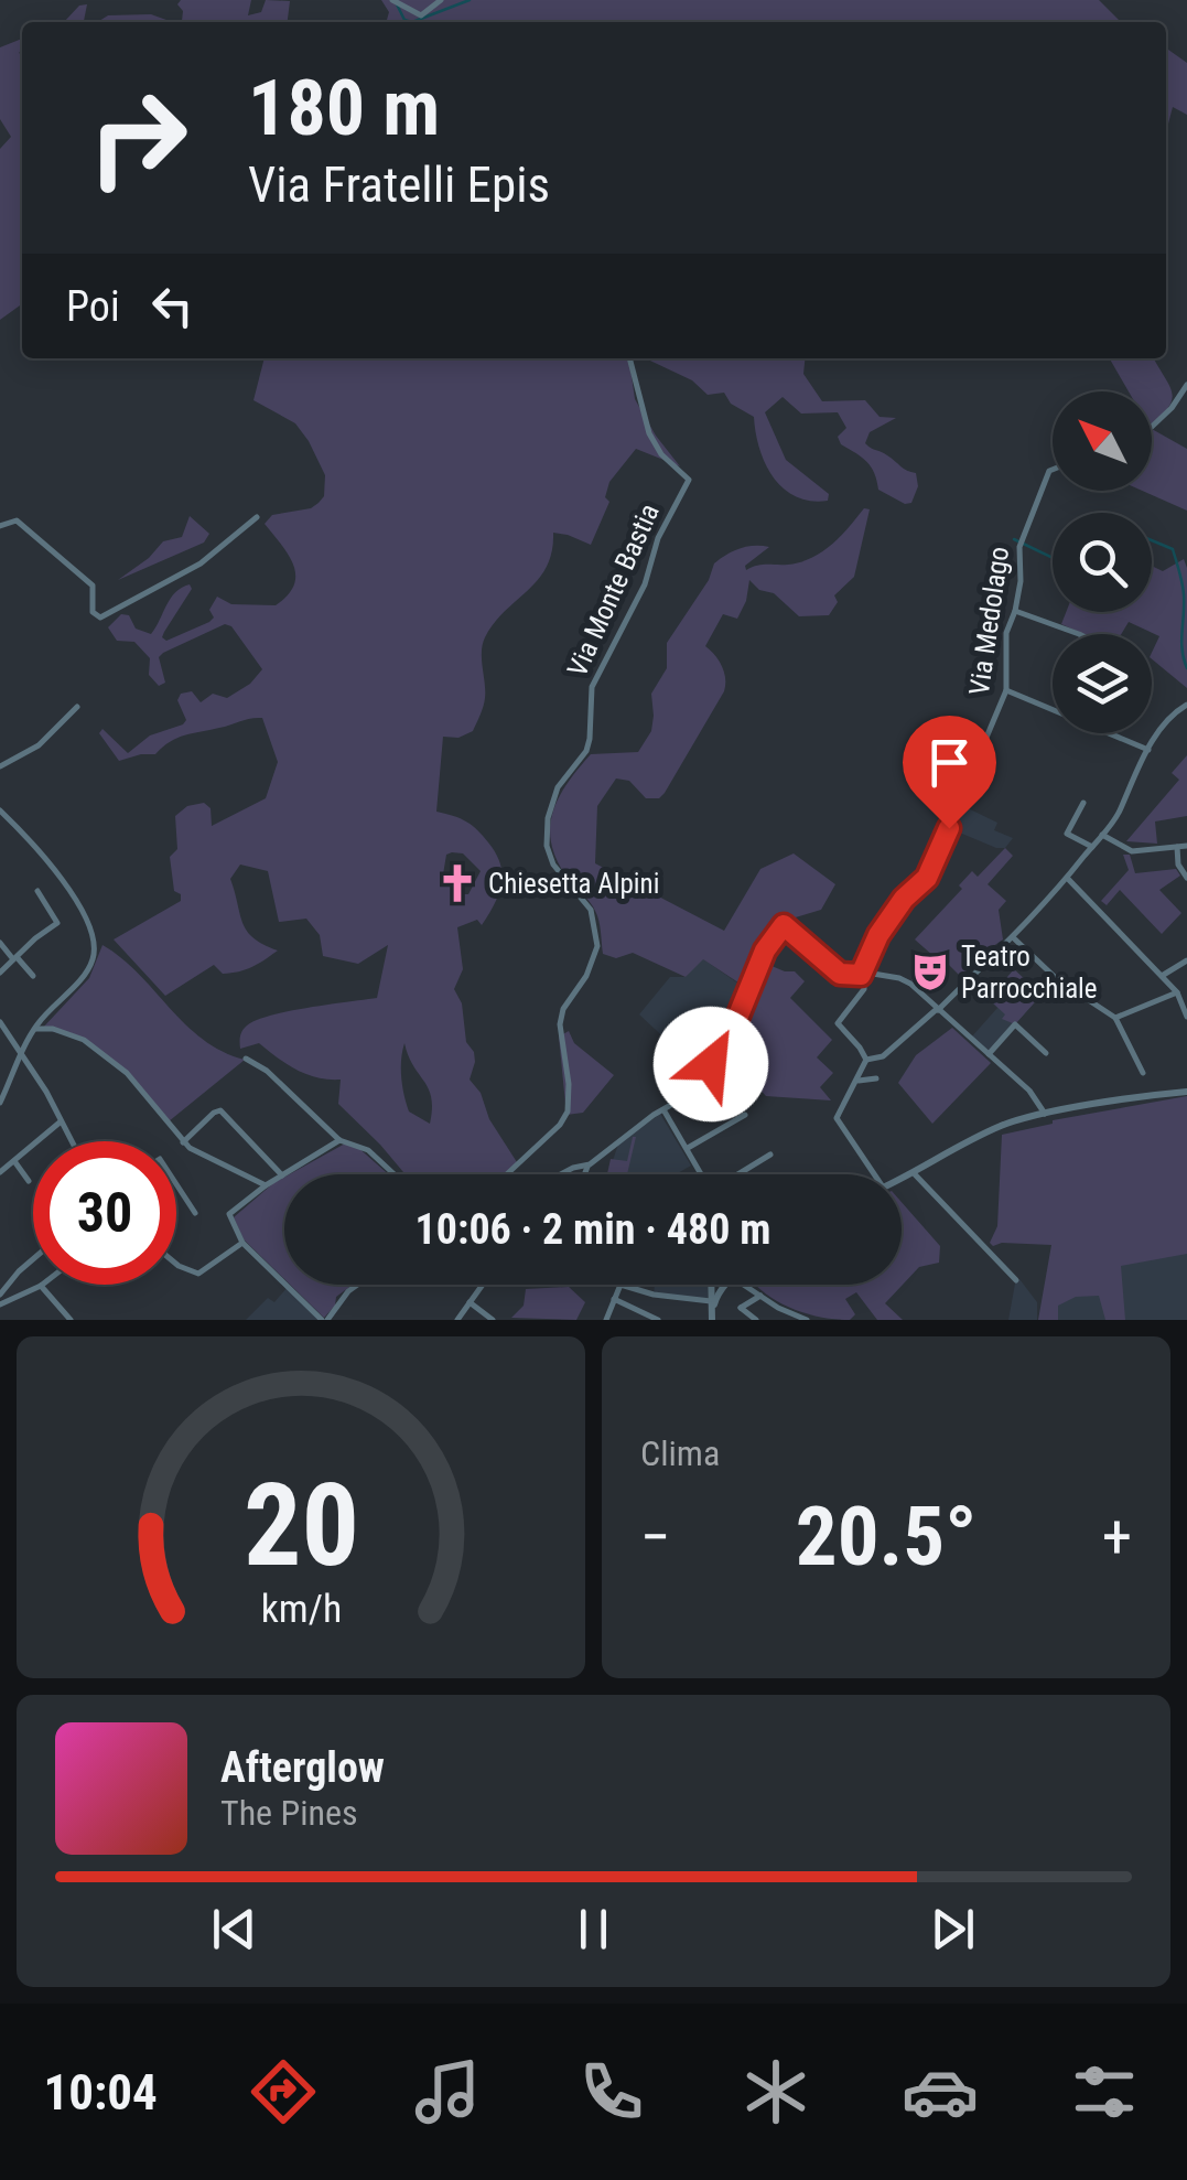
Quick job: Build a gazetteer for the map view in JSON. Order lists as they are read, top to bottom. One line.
{"streets":{"street":["Via Monte Bastia","Via Medolago"]},"places":{"church":["Chiesetta Alpini"],"theatre":["Teatro Parrocchiale"]},"north":"top left","page":{"turn":["180 m","Via Fratelli Epis"],"then":"Poi","limit":"30","trip":"10:06 · 2 min · 480 m","tile":"Clima","heat":["−","20.5°","+"],"song":["Afterglow","The Pines"],"tabs":"10:04","gauge":["20","km/h"]}}
